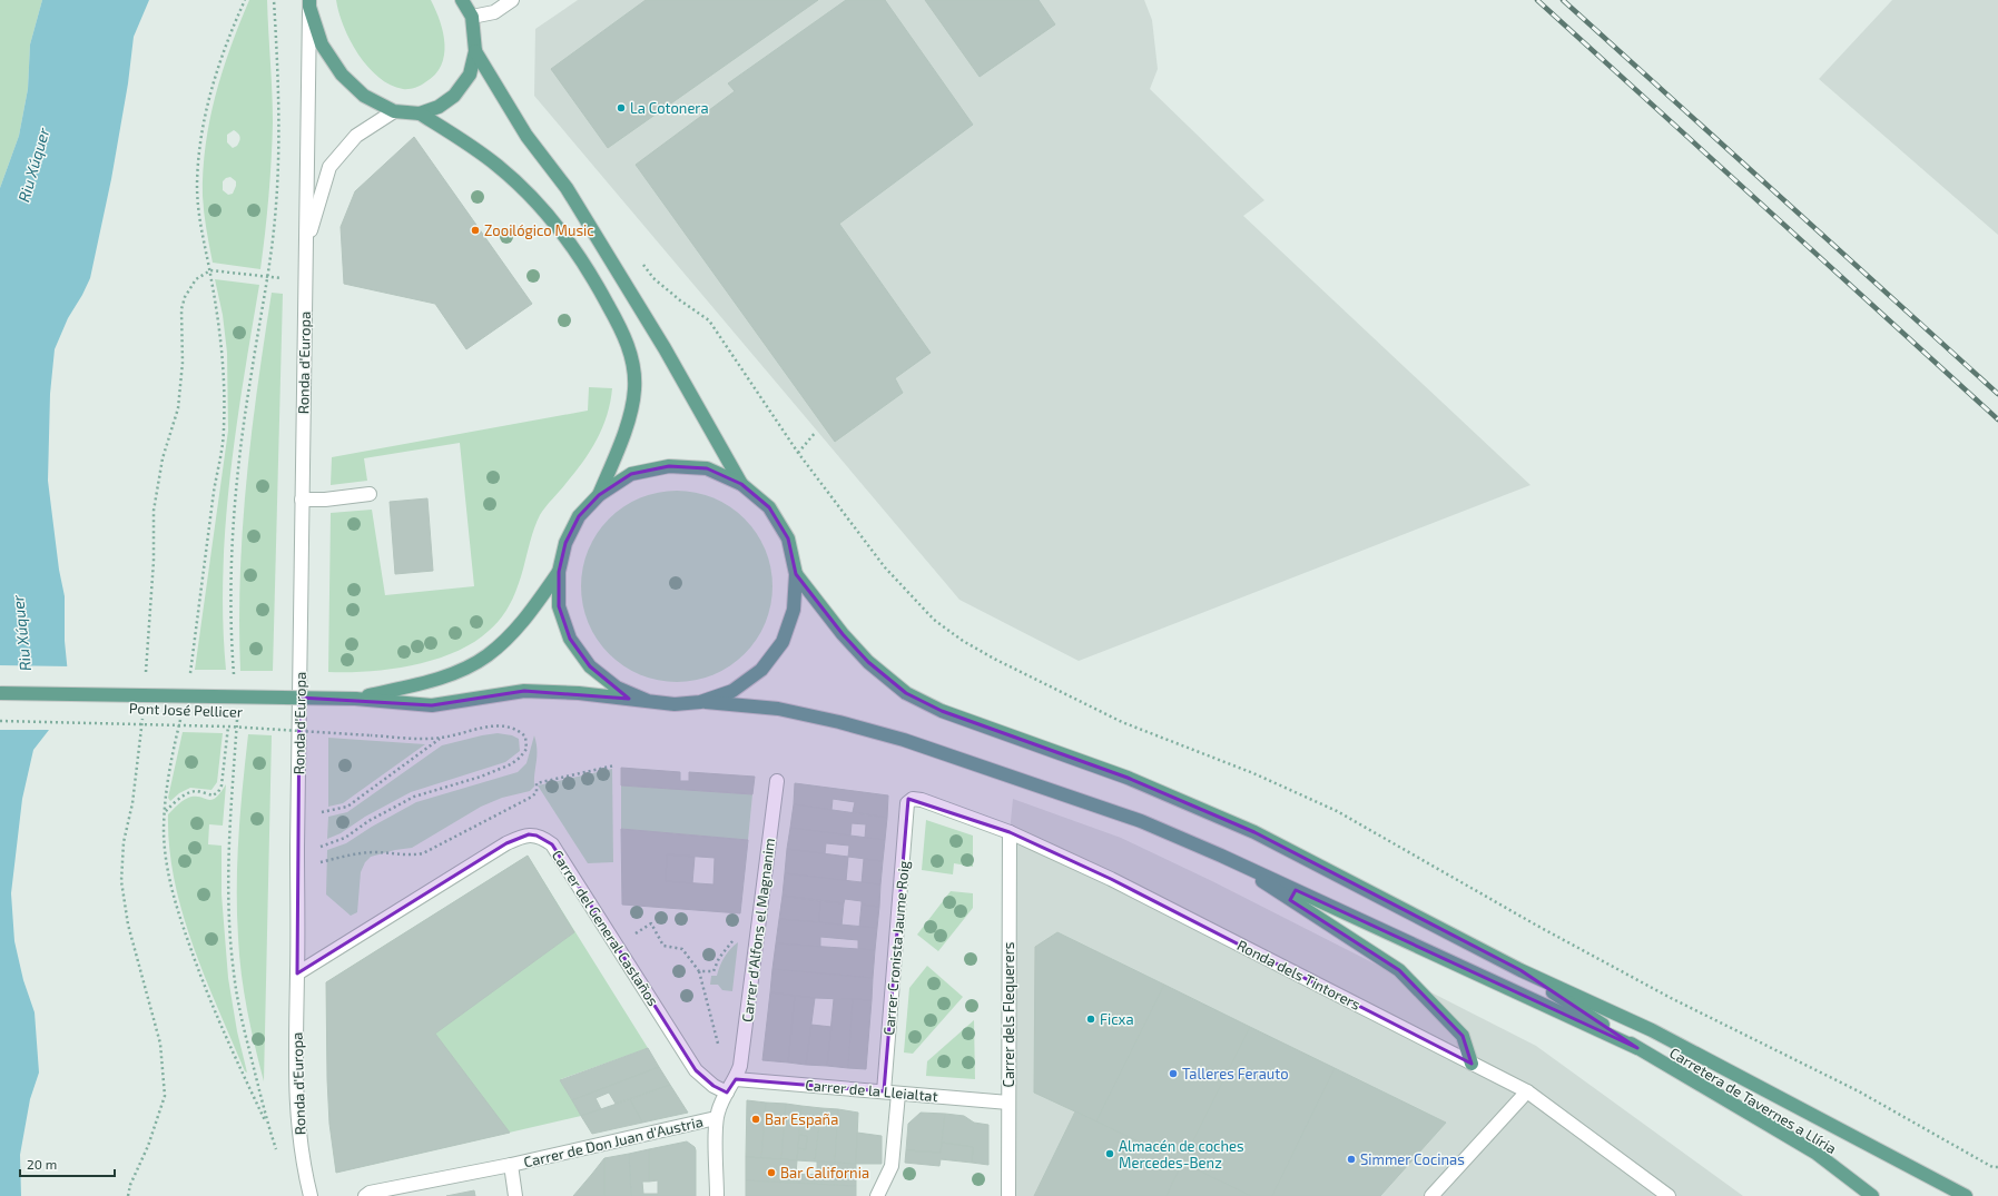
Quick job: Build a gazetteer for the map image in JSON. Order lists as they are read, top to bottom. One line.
{"streets":{"main road":["Pont José Pellicer","Carretera de Tavernes a Llíria"],"street":["Ronda d'Europa","Carrer del General Castaños","Carrer d'Alfons el Magnanim","Carrer Cronista Jaume Roig","Ronda dels Tintorers","Carrer dels Flequerers","Carrer de la Lleialtat","Carrer de Don Juan d'Austria"]},"crossings":[["Ronda d'Europa","Carrer del General Castaños"],["Carrer d'Alfons el Magnanim","Carrer de la Lleialtat"],["Carrer Cronista Jaume Roig","Ronda dels Tintorers"],["Carrer Cronista Jaume Roig","Carrer de la Lleialtat"],["Ronda dels Tintorers","Carrer dels Flequerers"],["Carrer dels Flequerers","Carrer de la Lleialtat"]],"water":["Riu Xúquer"],"places":["La Cotonera","Zooilógico Music","Ficxa","Talleres Ferauto","Bar España","Almacén de coches Mercedes-Benz","Simmer Cocinas","Bar California"],"scale_bar":"20 m"}
